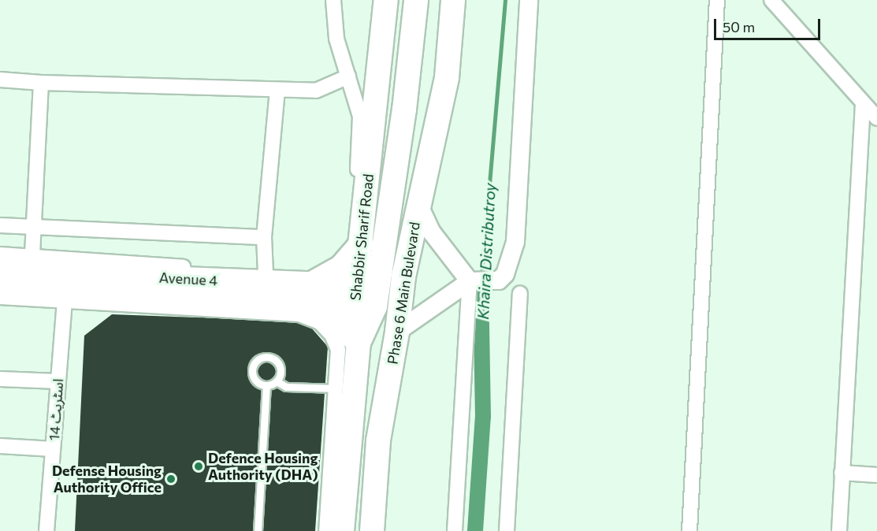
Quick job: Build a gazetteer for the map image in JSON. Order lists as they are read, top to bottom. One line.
{"streets":{"main road":["Shabbir Sharif Road","Avenue 4","Phase 6 Main Bulevard"],"street":["اسٹریٹ 14"]},"crossings":[["Shabbir Sharif Road","Avenue 4"],["Avenue 4","اسٹریٹ 14"]],"water":["Khaira Distributroy"],"places":["Defence Housing Authority (DHA)","Defense Housing Authority Office"],"scale_bar":"50 m"}
